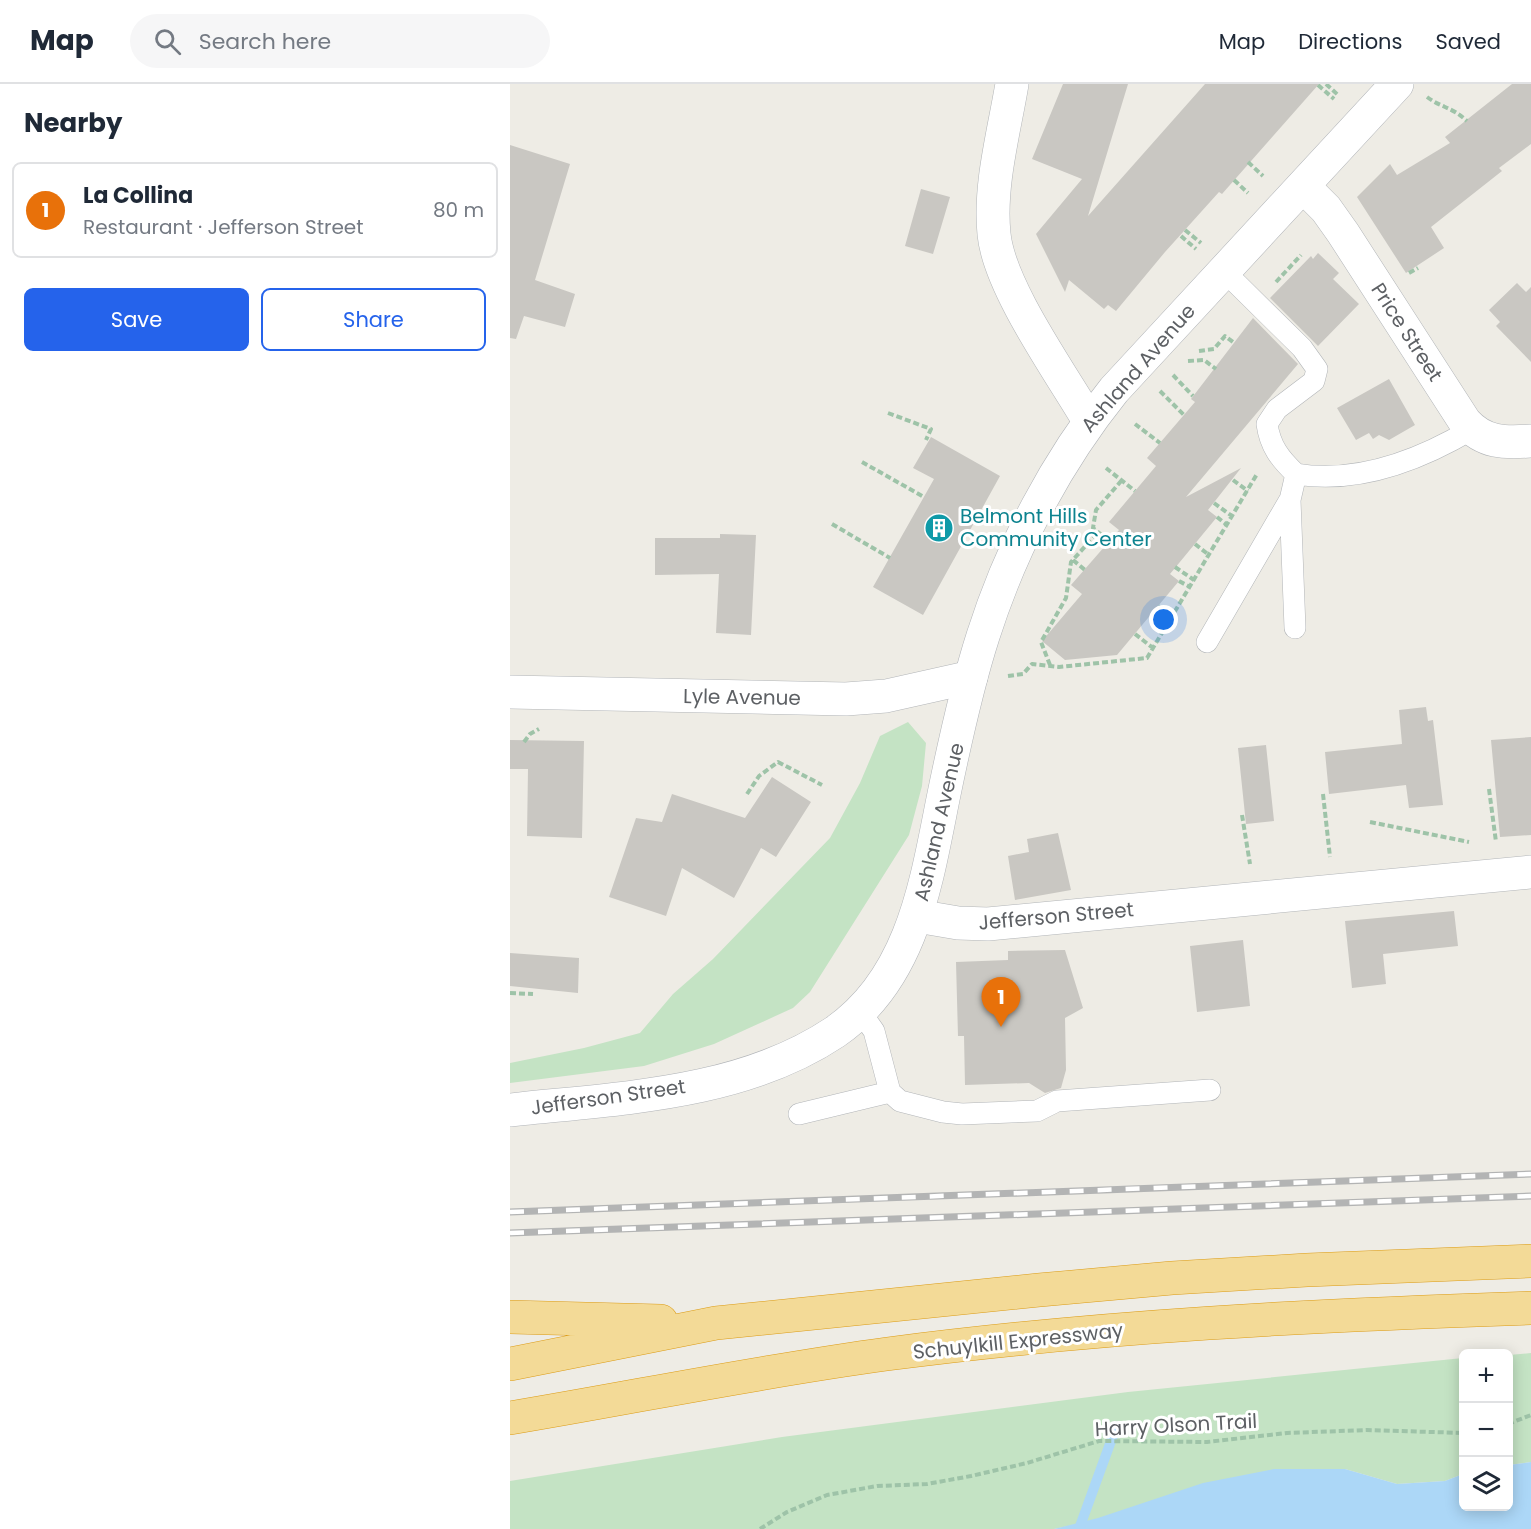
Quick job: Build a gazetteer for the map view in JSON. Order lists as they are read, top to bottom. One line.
{"streets":{"highway":["Schuylkill Expressway"],"street":["Price Street","Ashland Avenue","Lyle Avenue","Jefferson Street"],"path":["Harry Olson Trail"]},"crossings":[["Price Street","Ashland Avenue"],["Ashland Avenue","Lyle Avenue"],["Ashland Avenue","Jefferson Street"]],"places":{"building":["Belmont Hills Community Center"]},"page":{"header":"Map","search":"Search here","nav":["Map","Directions","Saved"],"heading":"Nearby","list":[{"mark":"1","name":"La Collina","note":"Restaurant · Jefferson Street","value":"80 m"}],"buttons":["Save","Share"],"pins":"1","map_buttons":["+","−"]}}
